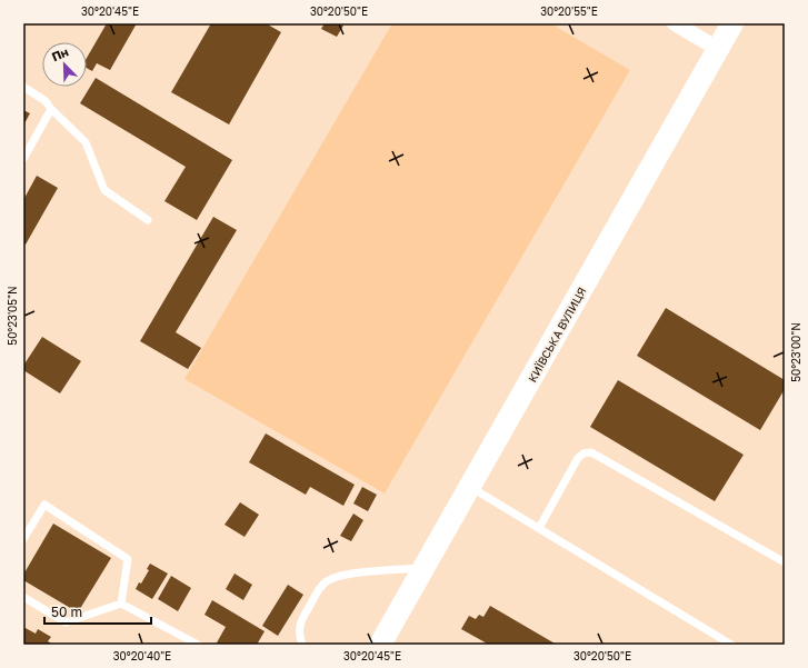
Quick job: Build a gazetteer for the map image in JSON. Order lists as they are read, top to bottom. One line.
{"streets":{"main road":["КИЇВСЬКА ВУЛИЦЯ"]},"scale_bar":"50 m","north":"top left","coordinates":["30°20'45\"E","30°20'50\"E","30°20'55\"E","50°23'05\"N","50°23'00\"N","30°20'40\"E"]}
